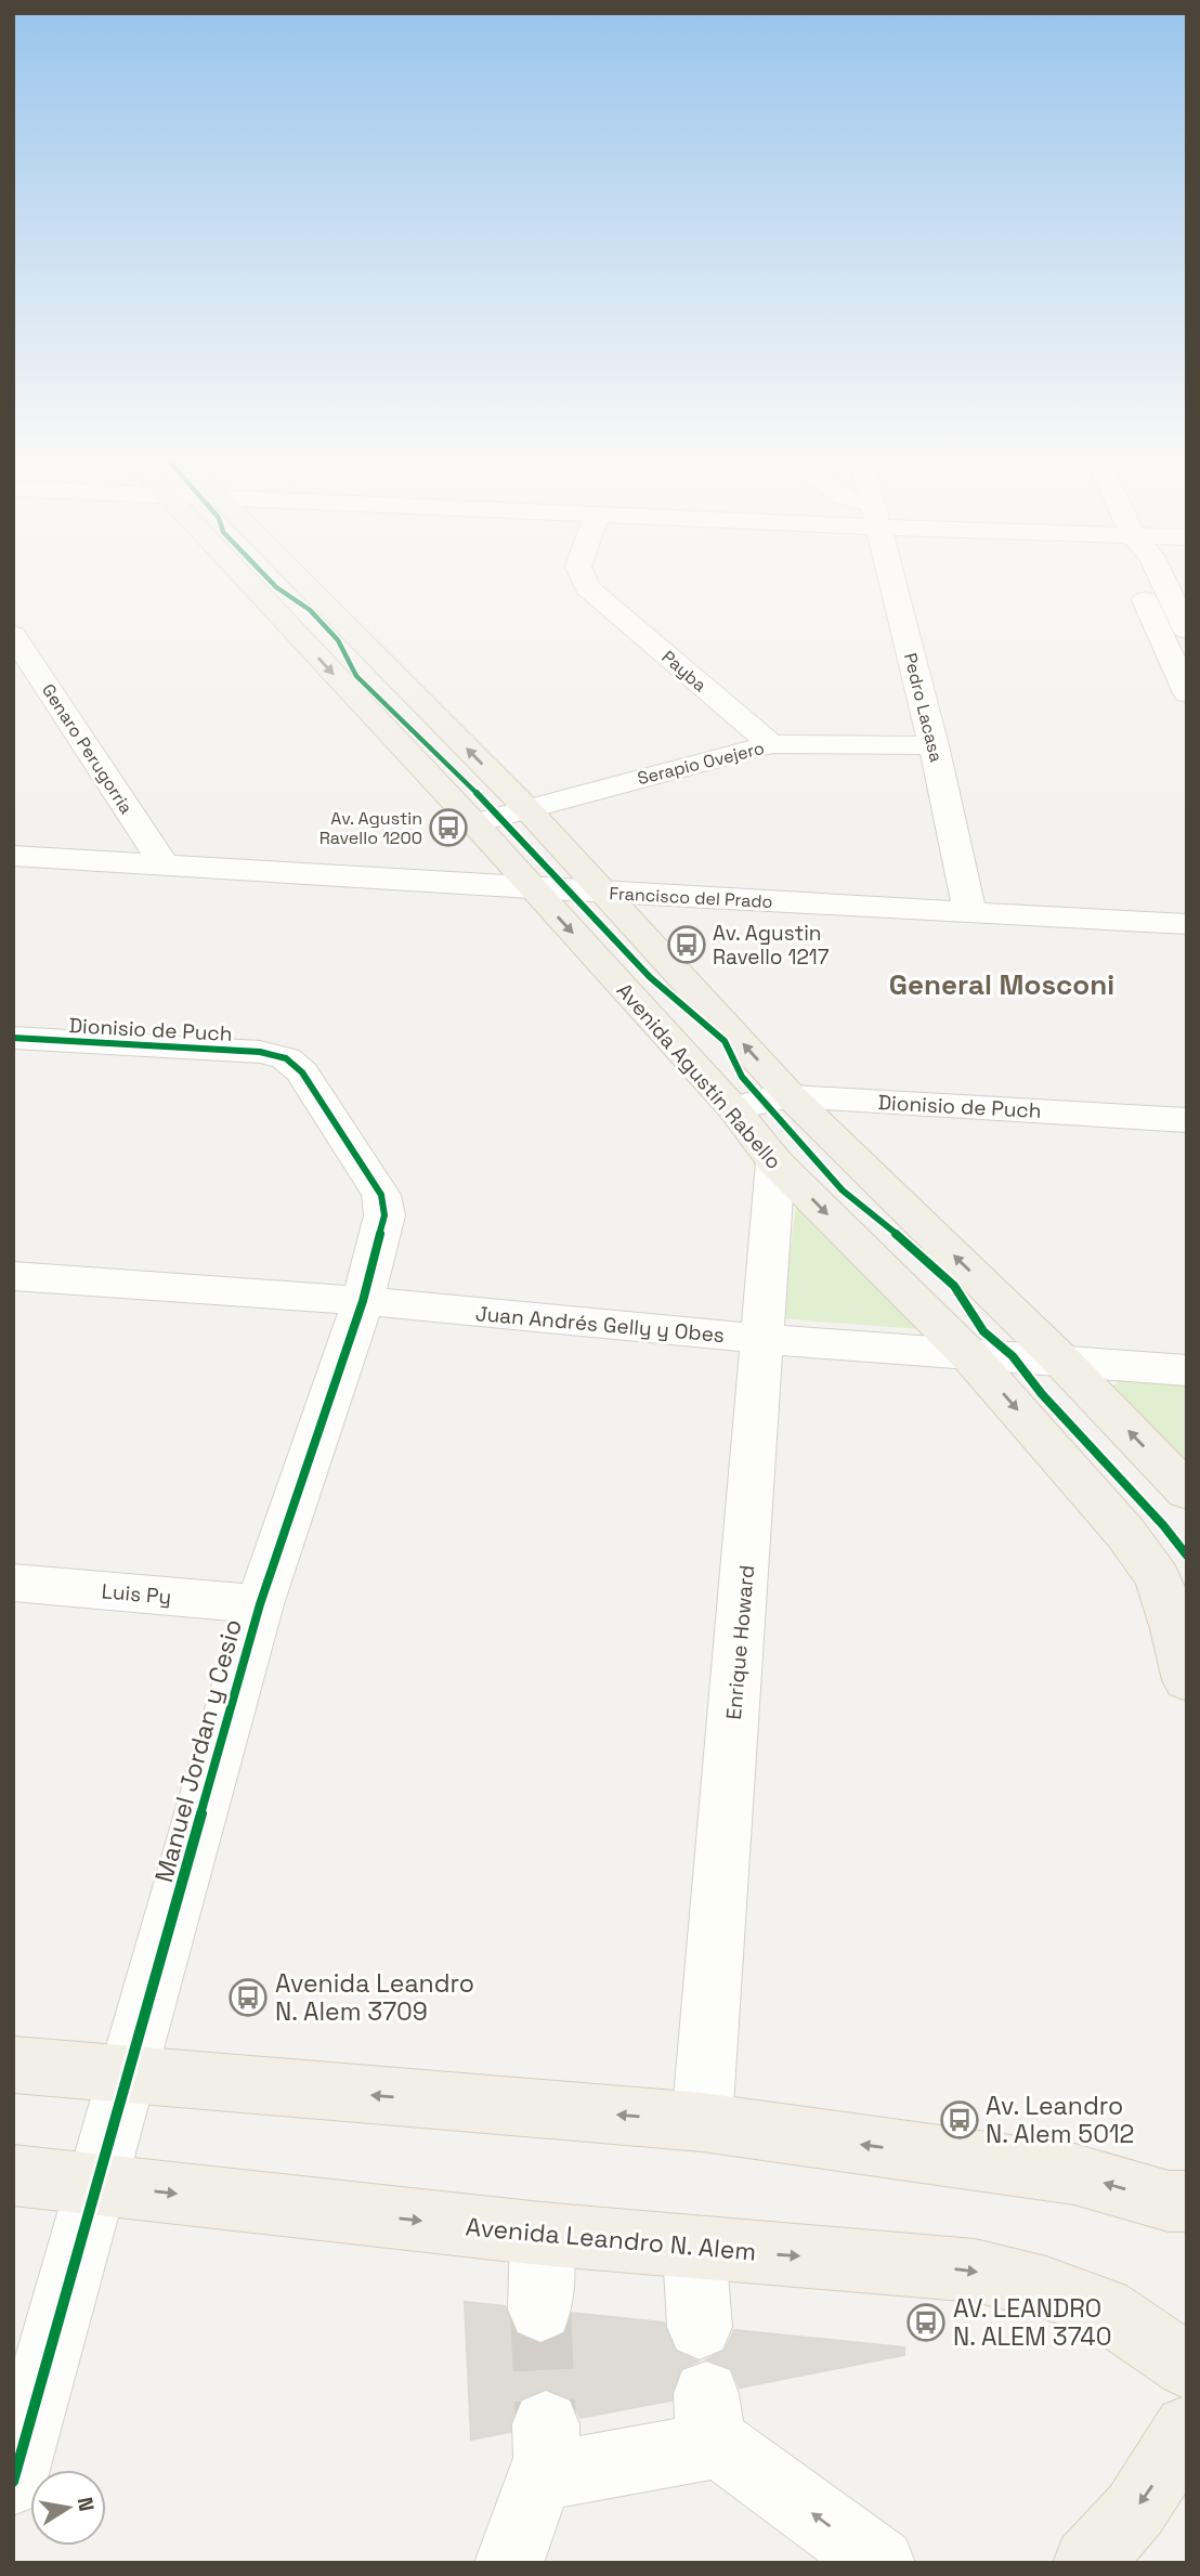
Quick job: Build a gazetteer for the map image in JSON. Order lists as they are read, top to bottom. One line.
{"streets":{"main road":["Avenida Agustín Rabello","Avenida Leandro N. Alem"],"street":["Payba","Pedro Lacasa","Genaro Perugorria","Serapio Ovejero","Francisco del Prado","Dionisio de Puch","Juan Andrés Gelly y Obes","Luis Py","Enrique Howard","Manuel Jordan y Cesio"]},"crossings":[["Payba","Serapio Ovejero"],["Pedro Lacasa","Serapio Ovejero"],["Pedro Lacasa","Francisco del Prado"],["Genaro Perugorria","Francisco del Prado"],["Serapio Ovejero","Avenida Agustín Rabello"],["Francisco del Prado","Avenida Agustín Rabello"],["Dionisio de Puch","Avenida Agustín Rabello"],["Dionisio de Puch","Manuel Jordan y Cesio"],["Avenida Agustín Rabello","Juan Andrés Gelly y Obes"],["Avenida Agustín Rabello","Enrique Howard"],["Juan Andrés Gelly y Obes","Enrique Howard"],["Juan Andrés Gelly y Obes","Manuel Jordan y Cesio"],["Luis Py","Manuel Jordan y Cesio"],["Manuel Jordan y Cesio","Avenida Leandro N. Alem"]],"districts":["General Mosconi"],"places":{"bus stop":["Av. Agustin Ravello 1200","Av. Agustin Ravello 1217","Avenida Leandro N. Alem 3709","Av. Leandro N. Alem 5012","AV. LEANDRO N. ALEM 3740"]},"north":"right"}
